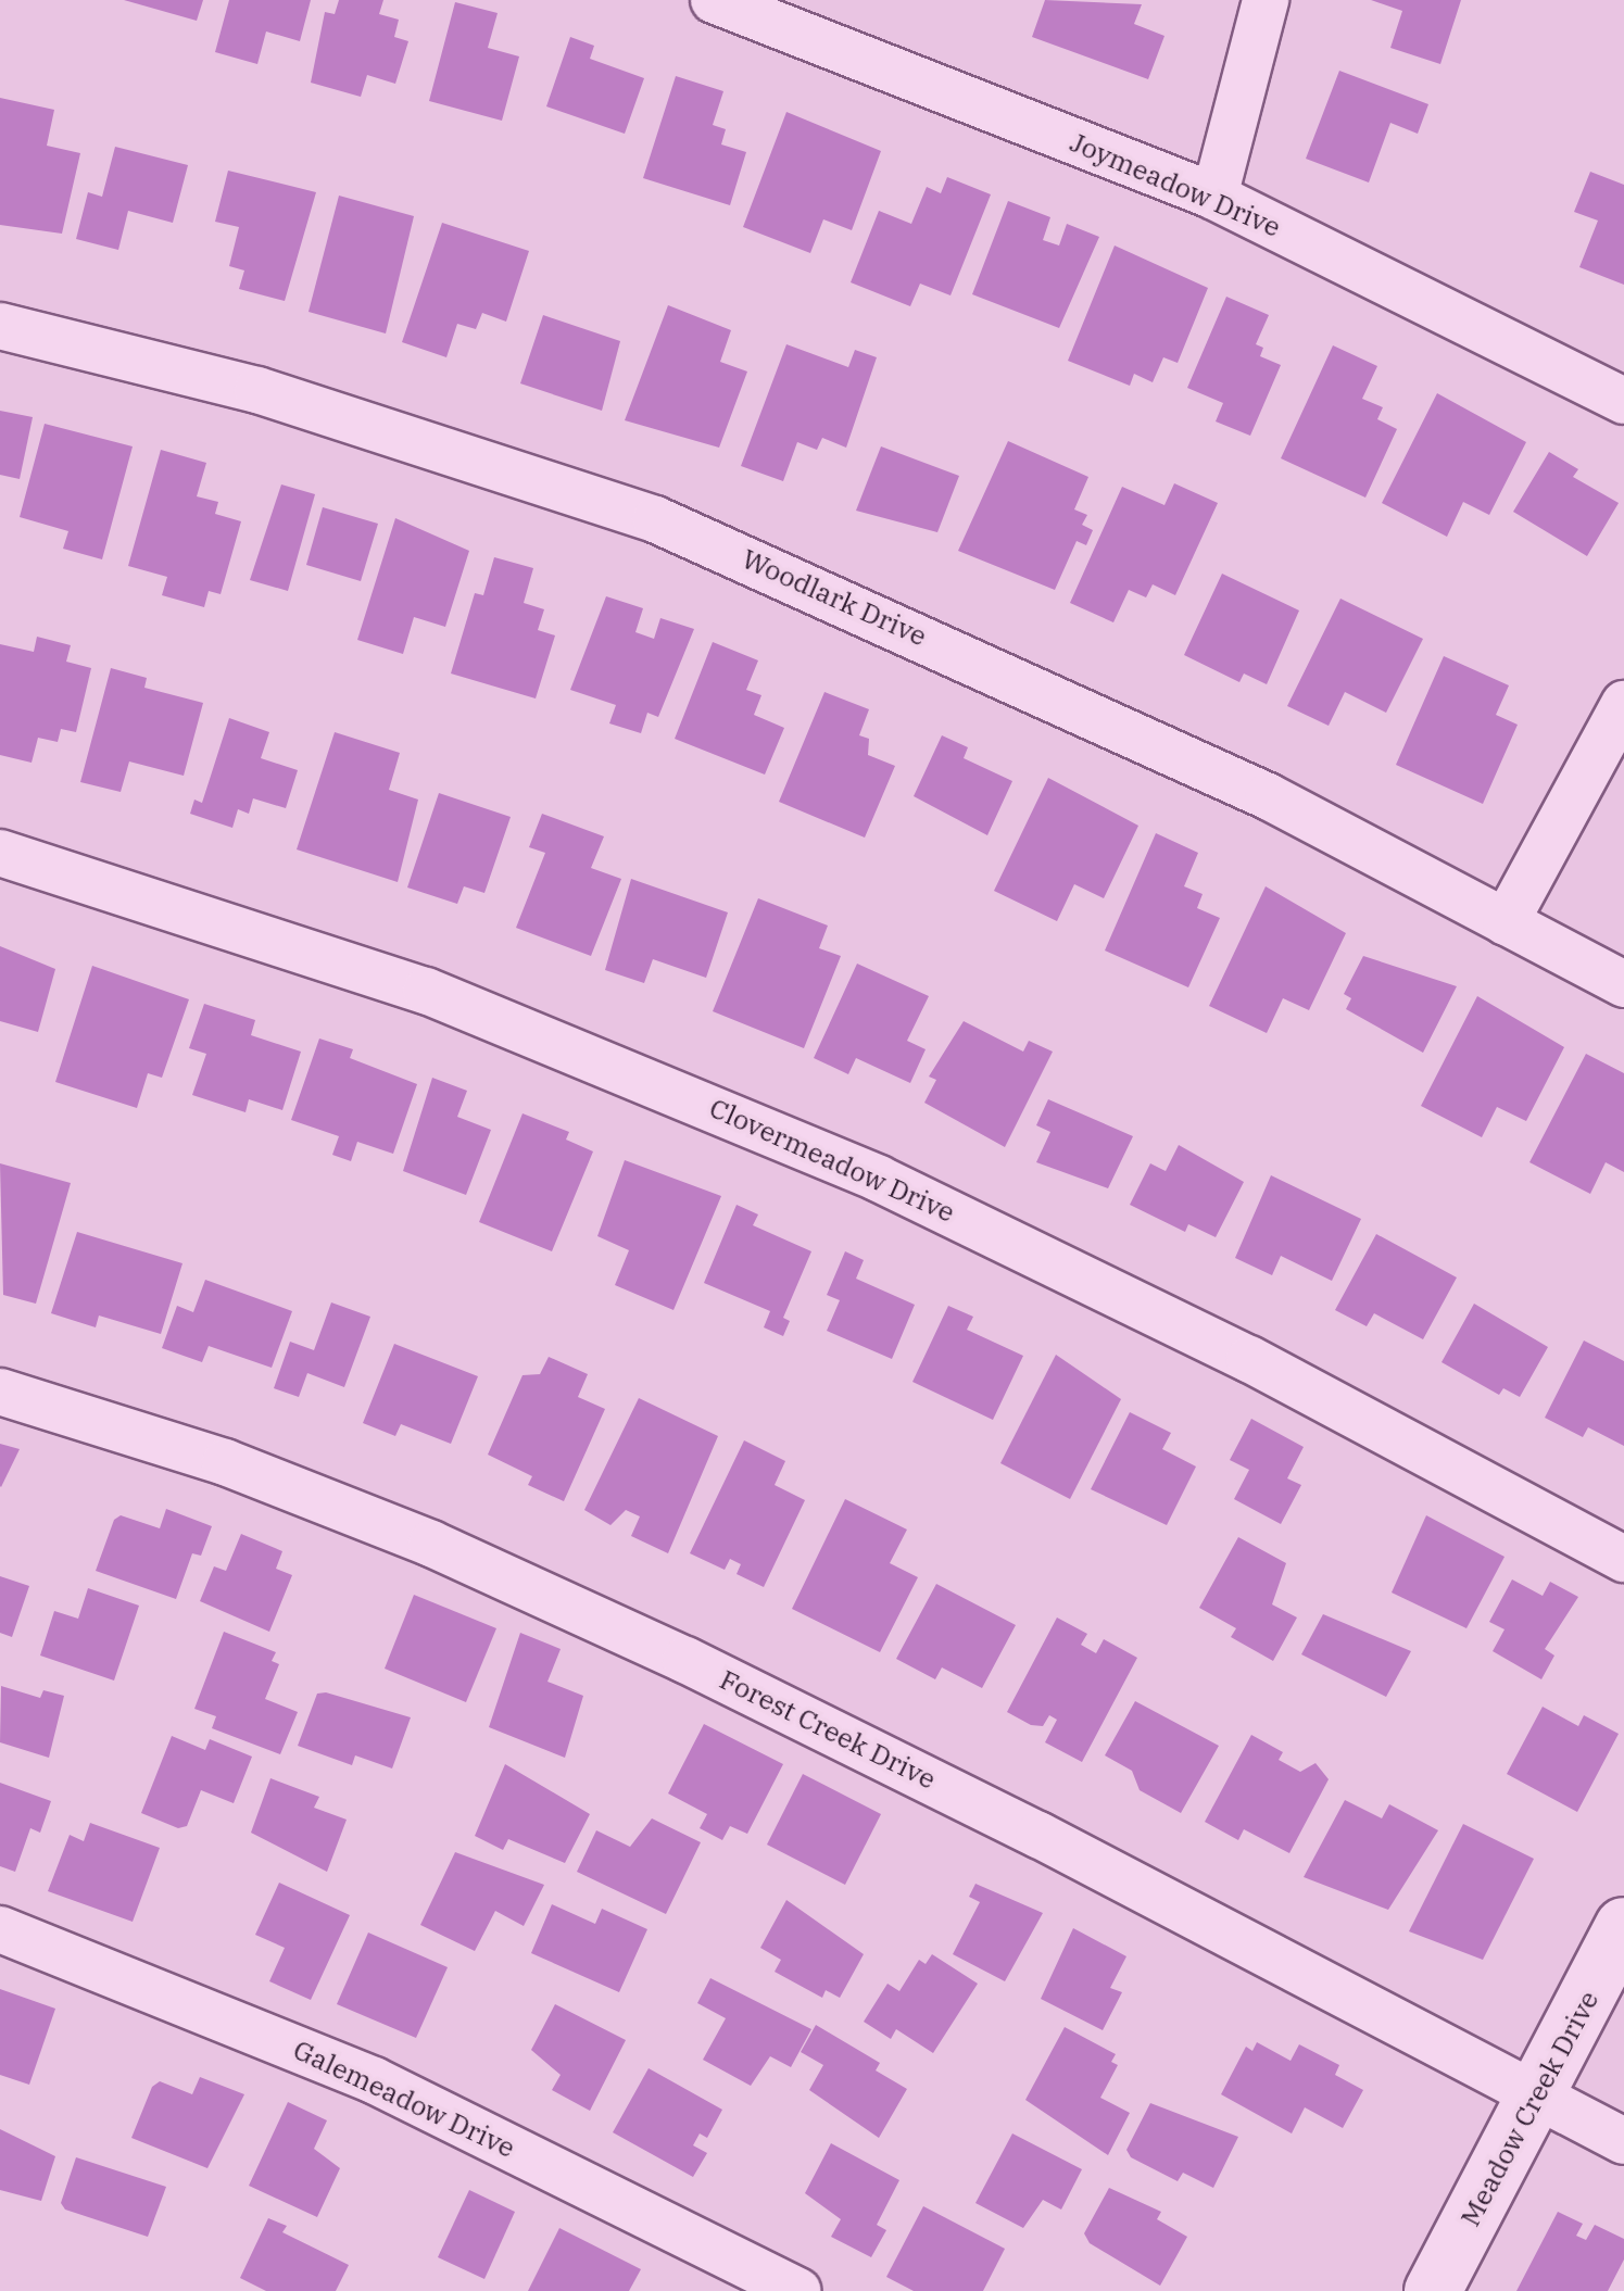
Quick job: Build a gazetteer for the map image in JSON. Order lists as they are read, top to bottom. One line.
{"streets":{"street":["Joymeadow Drive","Woodlark Drive","Clovermeadow Drive","Forest Creek Drive","Galemeadow Drive","Meadow Creek Drive"]},"crossings":[["Forest Creek Drive","Meadow Creek Drive"]]}
